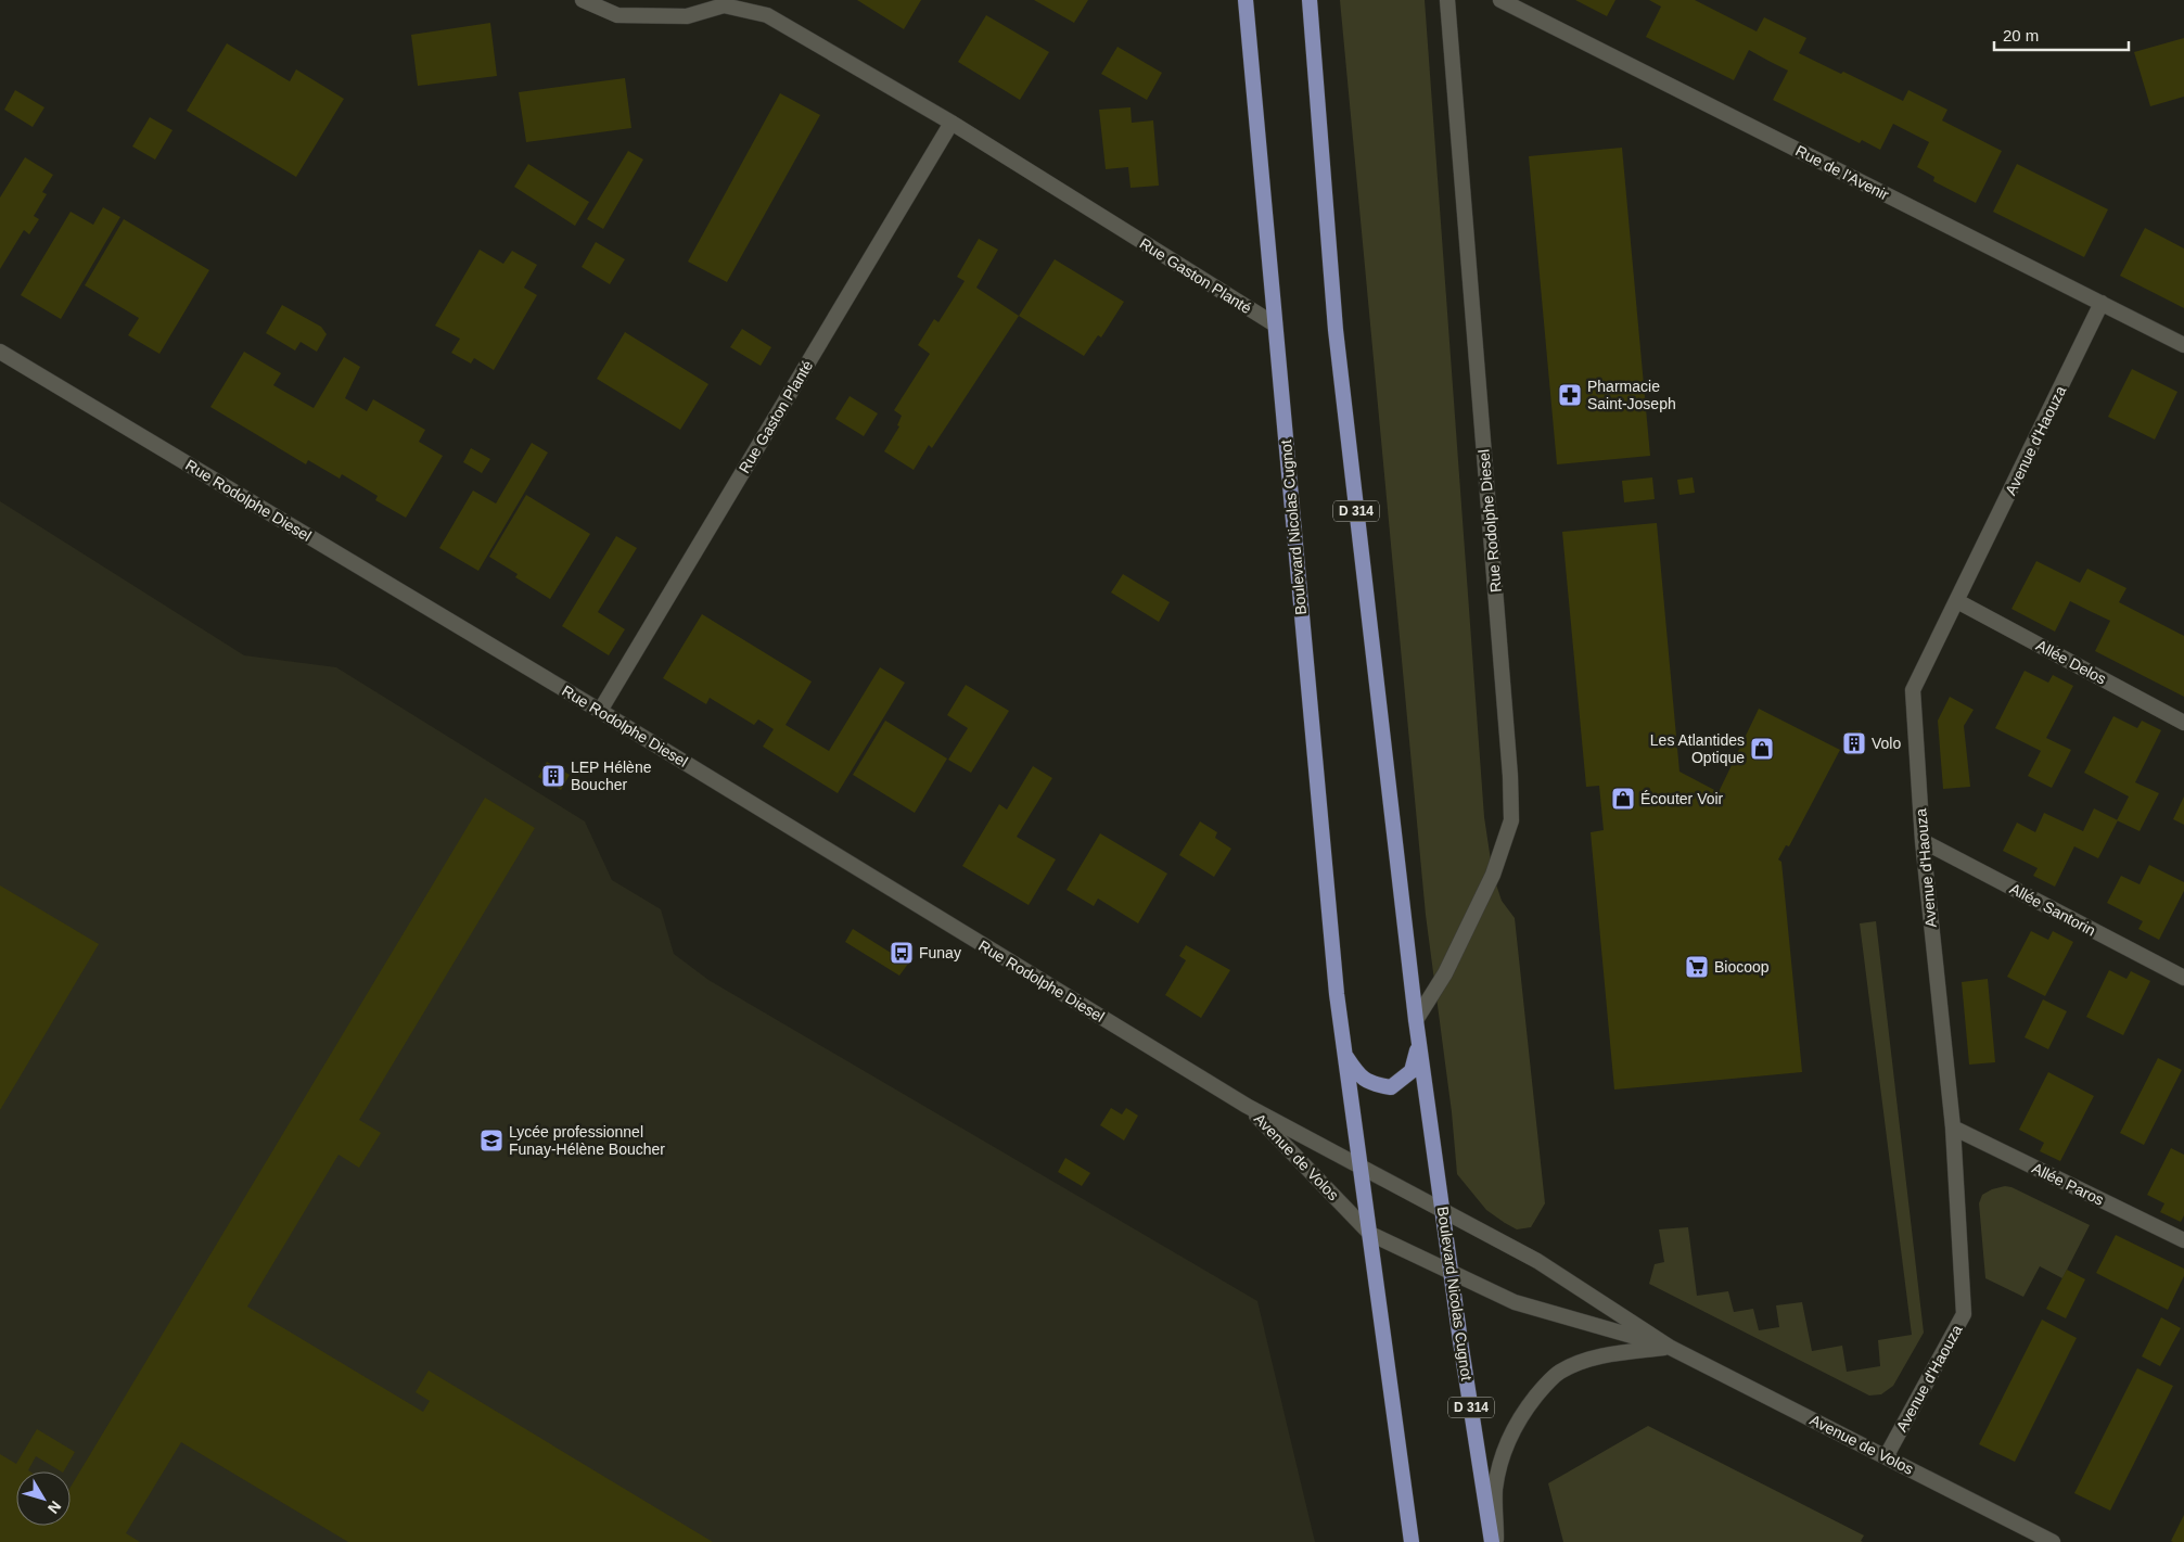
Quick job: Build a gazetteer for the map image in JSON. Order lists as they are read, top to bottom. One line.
{"streets":{"main road":["D 314","Boulevard Nicolas Cugnot"],"street":["Rue de l'Avenir","Rue Gaston Planté","Avenue d'Haouza","Rue Rodolphe Diesel","Allée Delos","Allée Santorin","Avenue de Volos","Allée Paros"]},"crossings":[["Rue de l'Avenir","Avenue d'Haouza"],["Rue Gaston Planté","Rue Rodolphe Diesel"],["Rue Gaston Planté","Boulevard Nicolas Cugnot"],["Avenue d'Haouza","Allée Delos"],["Avenue d'Haouza","Allée Santorin"],["Avenue d'Haouza","Avenue de Volos"],["Avenue d'Haouza","Allée Paros"],["Rue Rodolphe Diesel","Boulevard Nicolas Cugnot"],["Rue Rodolphe Diesel","Avenue de Volos"],["Boulevard Nicolas Cugnot","Avenue de Volos"]],"places":{"pharmacy":["Pharmacie Saint-Joseph"],"building":["Volo","LEP Hélène Boucher"],"shop":["Les Atlantides Optique","Écouter Voir"],"bus stop":["Funay"],"supermarket":["Biocoop"],"school or university":["Lycée professionnel Funay-Hélène Boucher"]},"scale_bar":"20 m","north":"bottom right"}
